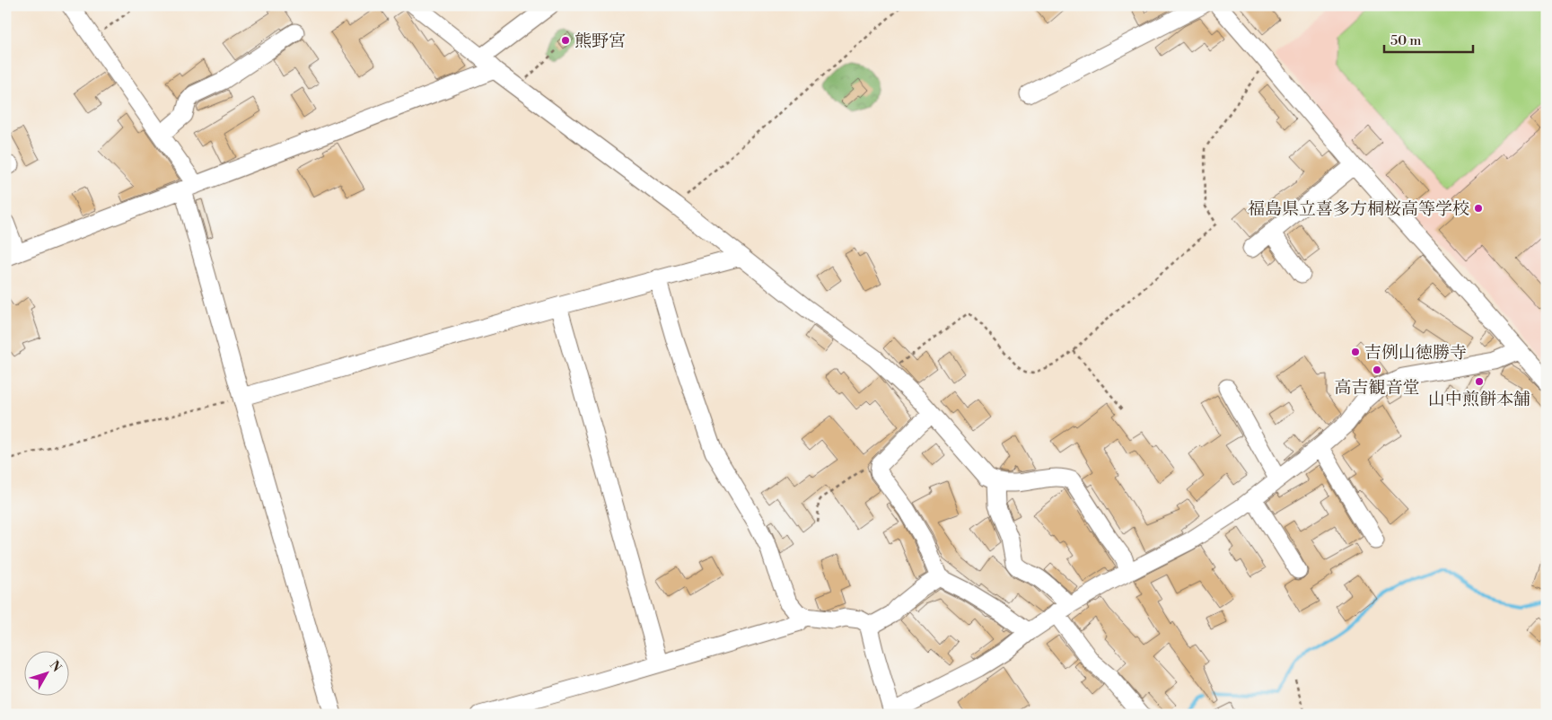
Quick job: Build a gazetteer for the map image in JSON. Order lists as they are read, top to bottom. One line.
{"places":["熊野宮","福島県立喜多方桐桜高等学校","吉例山徳勝寺","高吉観音堂","山中煎餅本舗"],"scale_bar":"50 m","north":"top right"}
